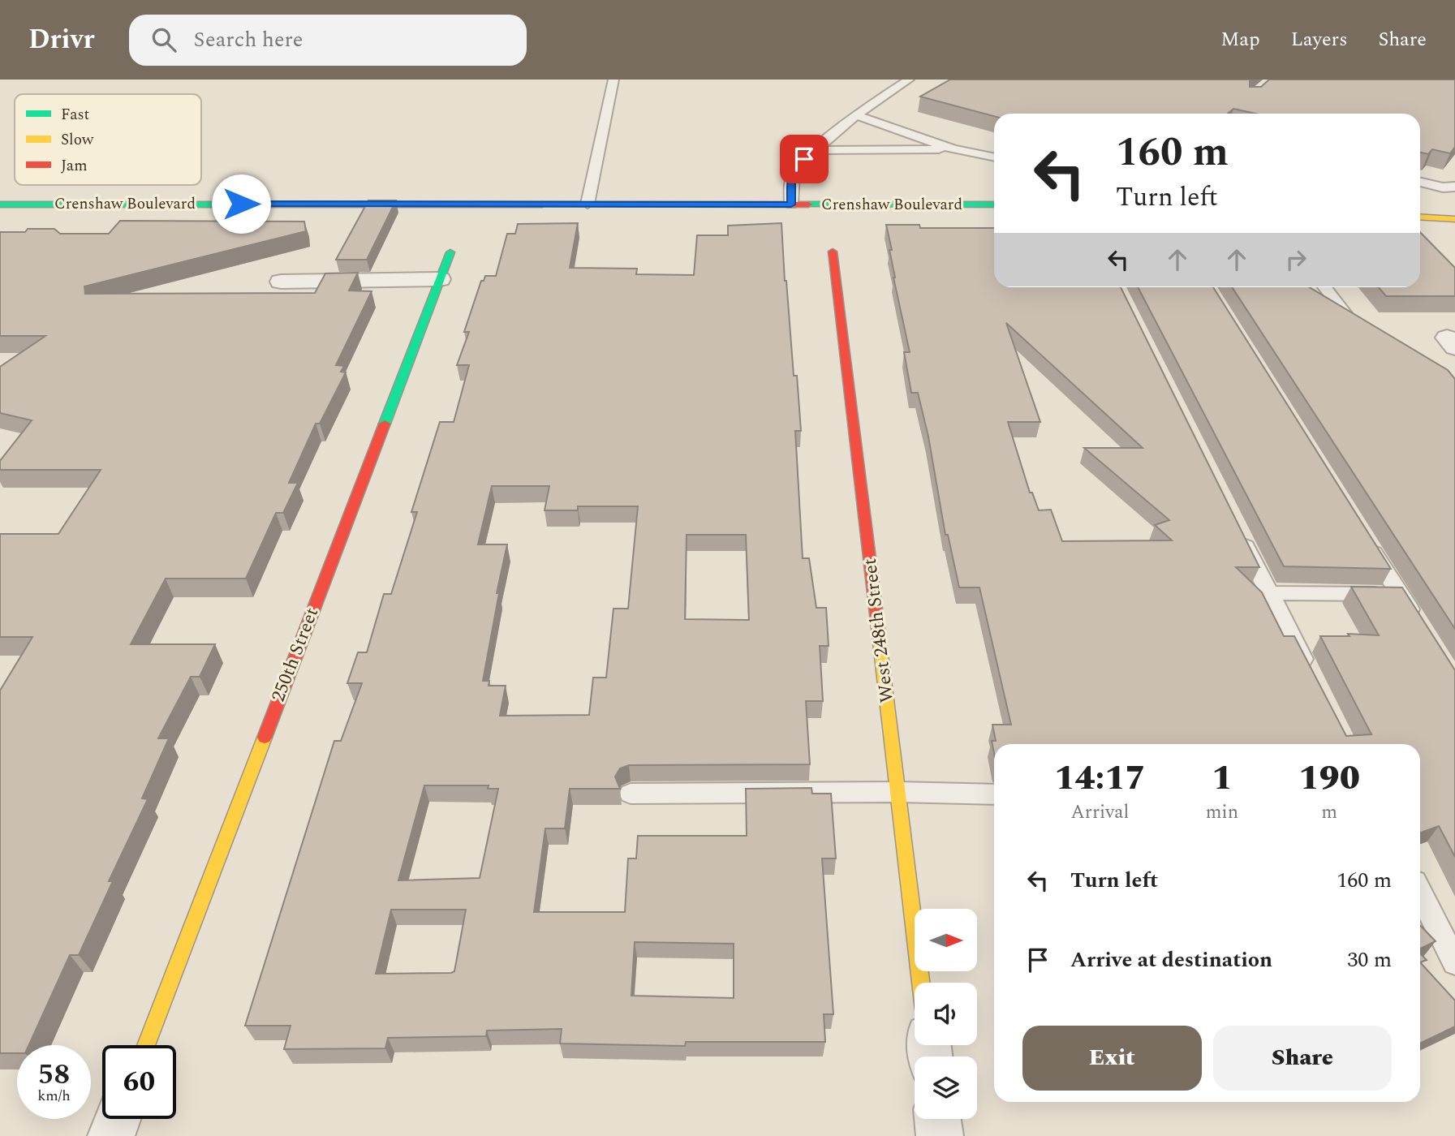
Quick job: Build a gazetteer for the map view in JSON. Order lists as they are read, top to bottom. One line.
{"streets":{"street":["Crenshaw Boulevard","West 248th Street","250th Street"]},"legend":["Fast","Slow","Jam"],"north":"right","page":{"header":"Drivr","search":"Search here","nav":["Map","Layers","Share"],"turn":["160 m","Turn left"],"eta":["14:17","Arrival","1","min","190","m"],"list":[{"name":"Turn left","value":"160 m"},{"name":"Arrive at destination","value":"30 m"}],"buttons":["Exit","Share"],"speed":"58 km/h","limit":"60"}}
